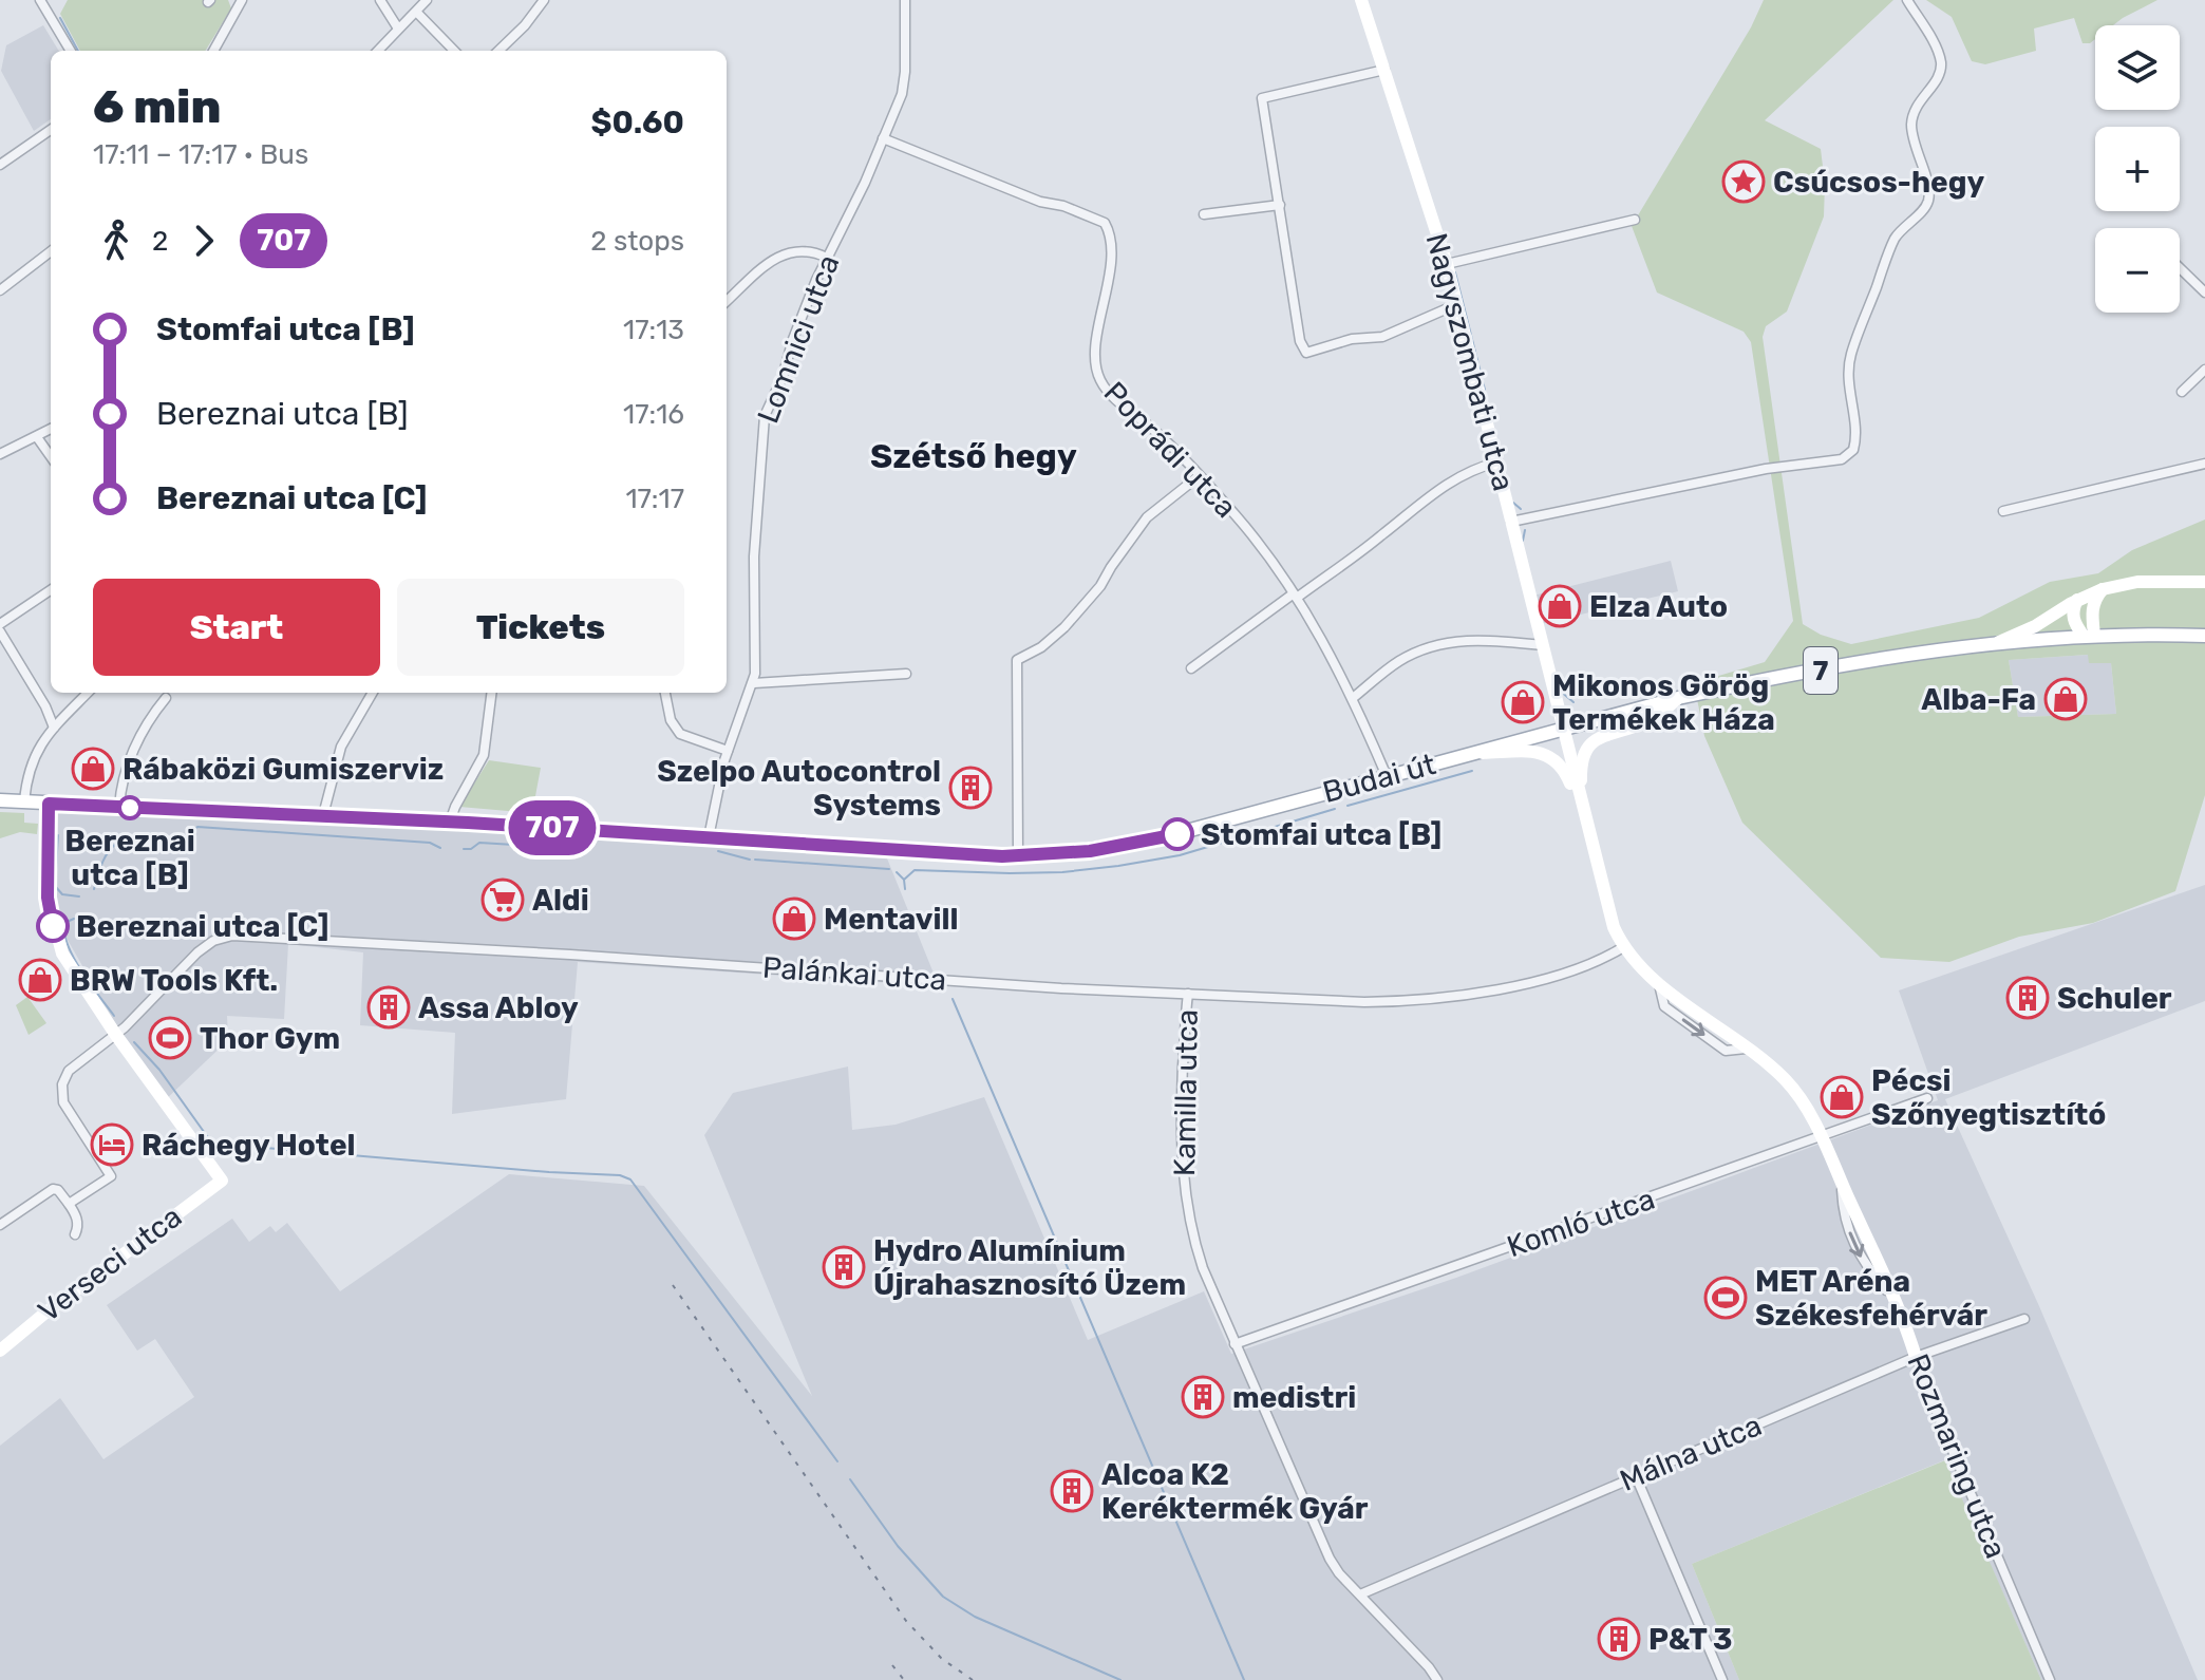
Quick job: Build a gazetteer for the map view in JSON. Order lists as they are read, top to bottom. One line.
{"streets":{"main road":["Nagyszombati utca","7","Budai út","Verseci utca","Rozmaring utca"],"street":["Lomnici utca","Poprádi utca","Palánkai utca","Kamilla utca","Komló utca","Málna utca"]},"crossings":[["Lomnici utca","Poprádi utca"],["Lomnici utca","Budai út"],["Nagyszombati utca","Budai út"],["Nagyszombati utca","Rozmaring utca"],["Poprádi utca","Budai út"],["7","Budai út"],["Budai út","Rozmaring utca"],["Palánkai utca","Kamilla utca"],["Palánkai utca","Verseci utca"],["Palánkai utca","Rozmaring utca"],["Kamilla utca","Komló utca"],["Kamilla utca","Málna utca"],["Komló utca","Rozmaring utca"],["Málna utca","Rozmaring utca"]],"districts":["Szétső hegy"],"places":{"place":["Csúcsos-hegy"],"shop":["Elza Auto","Alba-Fa","Mikonos Görög Termékek Háza","Rábaközi Gumiszerviz","Mentavill","BRW Tools Kft.","Pécsi Szőnyegtisztító"],"building":["Szelpo Autocontrol Systems","Schuler","Assa Abloy","Hydro Alumínium Újrahasznosító Üzem","medistri","Alcoa K2 Keréktermék Gyár","P&T 3"],"other":["Bereznai utca [B]","Stomfai utca [B]","Bereznai utca [C]"],"supermarket":["Aldi"],"sports":["Thor Gym","MET Aréna Székesfehérvár"],"hotel":["Ráchegy Hotel"]},"lines":["bus line 707"],"page":{"on_map":"707","map_buttons":["+","−"],"heading":["6 min","17:11 – 17:17 · Bus","$0.60"],"legs":["2","707","2 stops"],"list":[{"name":"Stomfai utca [B]","value":"17:13"},{"name":"Bereznai utca [B]","value":"17:16"},{"name":"Bereznai utca [C]","value":"17:17"}],"buttons":["Start","Tickets"]}}
